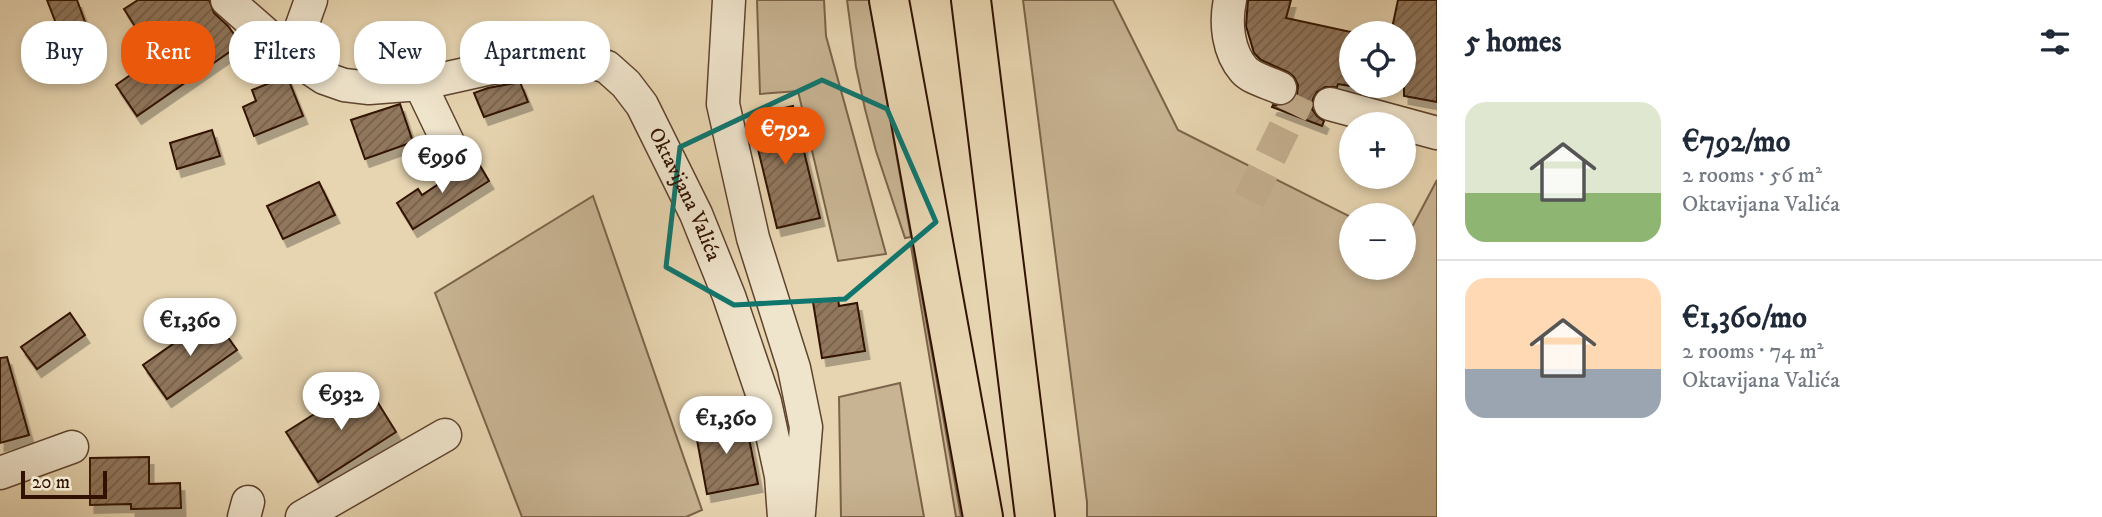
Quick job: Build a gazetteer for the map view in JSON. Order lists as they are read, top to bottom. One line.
{"streets":{"street":["Oktavijana Valića"]},"scale_bar":"20 m","page":{"heading":"5 homes","map_buttons":["+","−"],"chip":["Buy","Rent","Filters","New","Apartment"],"list":[{"name":"€792/mo","note":"2 rooms · 56 m² · Oktavijana Valića"},{"name":"€1,360/mo","note":"2 rooms · 74 m² · Oktavijana Valića"}],"price":["€792","€996","€1,360","€932","€1,360"],"scale":"20 m"}}
